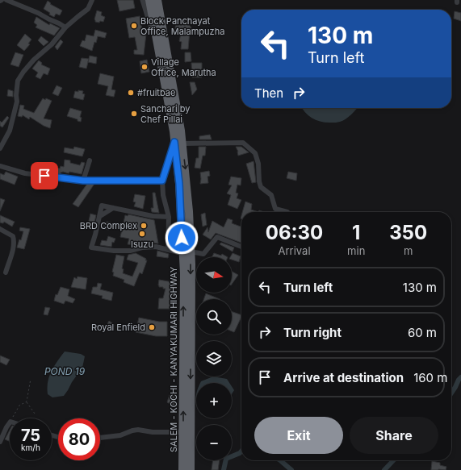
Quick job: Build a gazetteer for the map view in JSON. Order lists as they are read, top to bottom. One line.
{"streets":{"highway":["SALEM - KOCHI - KANYAKUMARI HIGHWAY"]},"water":["POND 19"],"places":["Block Panchayat Office, Malampuzha","Village Office, Marutha","#fruitbae","Sanchari by Chef Pillai","BRD Complex","Isuzu","Royal Enfield"],"north":"right","page":{"turn":["130 m","Turn left"],"then":"Then","eta":["06:30","Arrival","1","min","350","m"],"map_buttons":["+","−"],"list":[{"name":"Turn left","value":"130 m"},{"name":"Turn right","value":"60 m"},{"name":"Arrive at destination","value":"160 m"}],"buttons":["Exit","Share"],"speed":"75 km/h","limit":"80"}}
